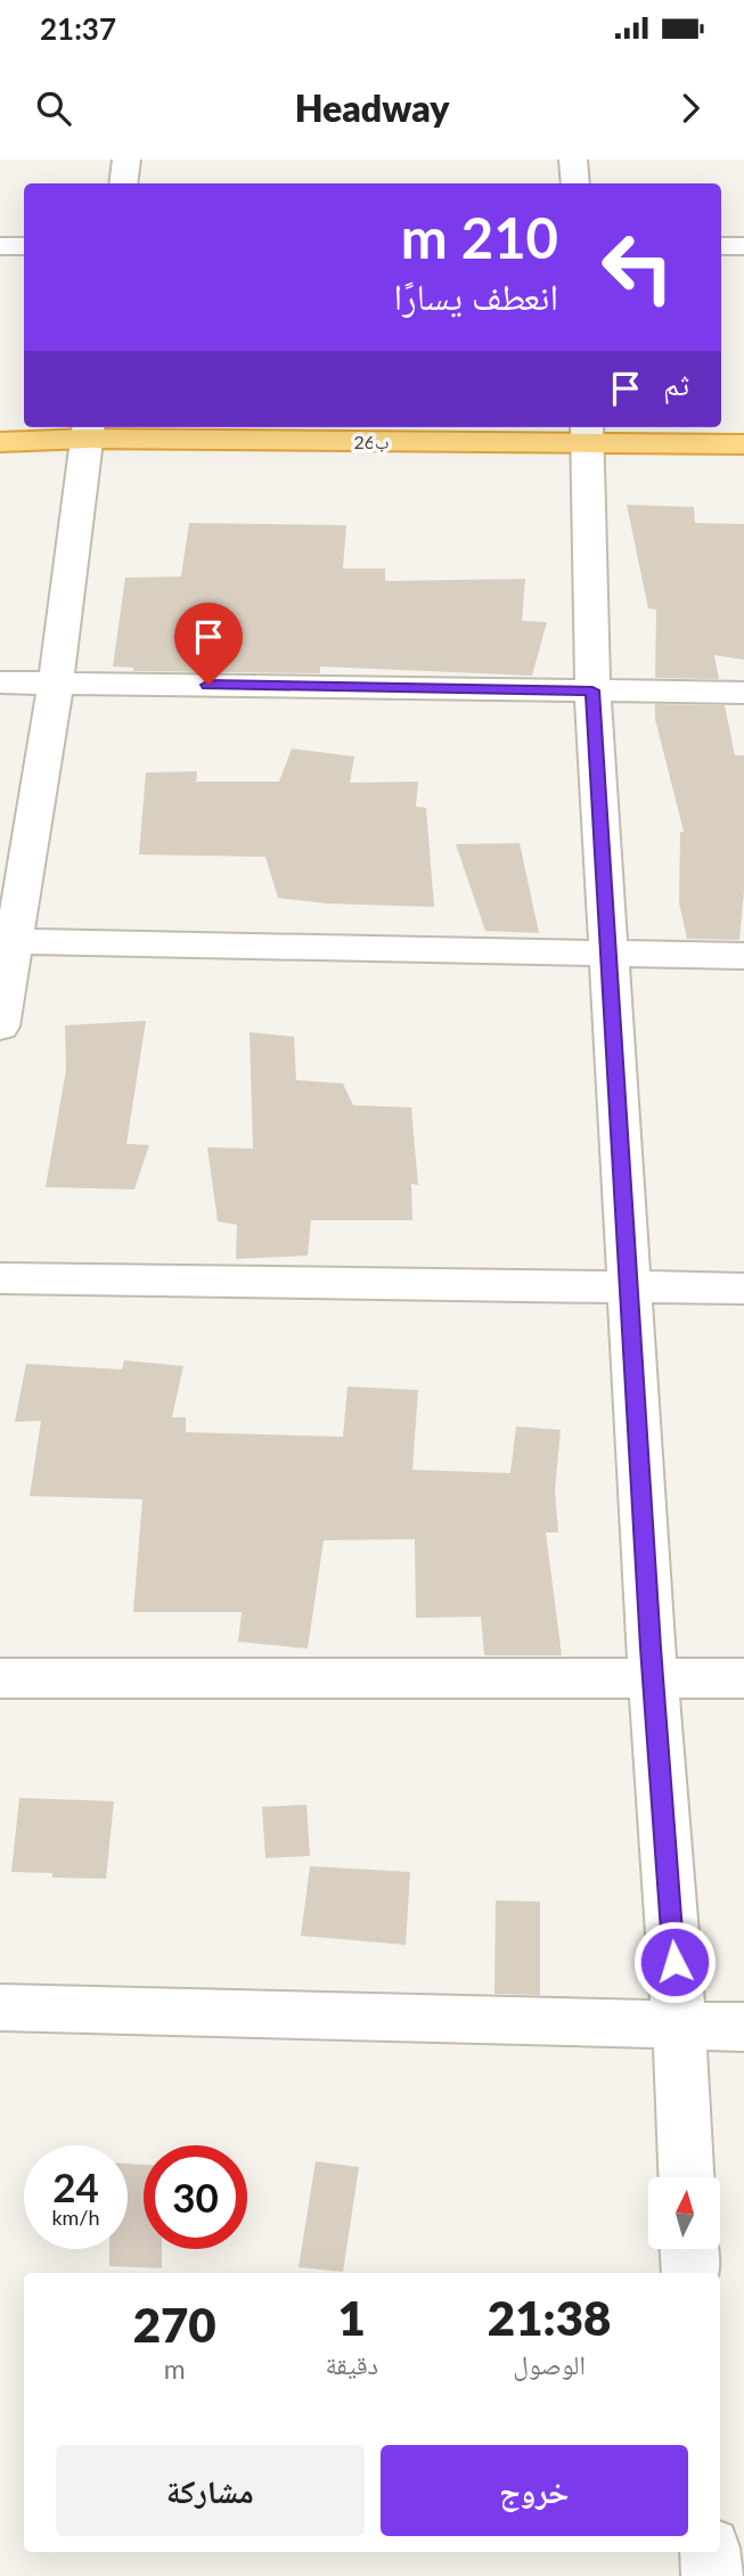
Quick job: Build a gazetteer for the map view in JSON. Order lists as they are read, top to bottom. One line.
{"streets":{"highway":["26ب"]},"north":"top","page":{"status":"21:37","header":"Headway","turn":["210 m","انعطف يسارًا"],"then":"ثم","speed":"24 km/h","limit":"30","eta":["21:38","الوصول","1","دقيقة","270","m"],"buttons":["خروج","مشاركة"]}}
